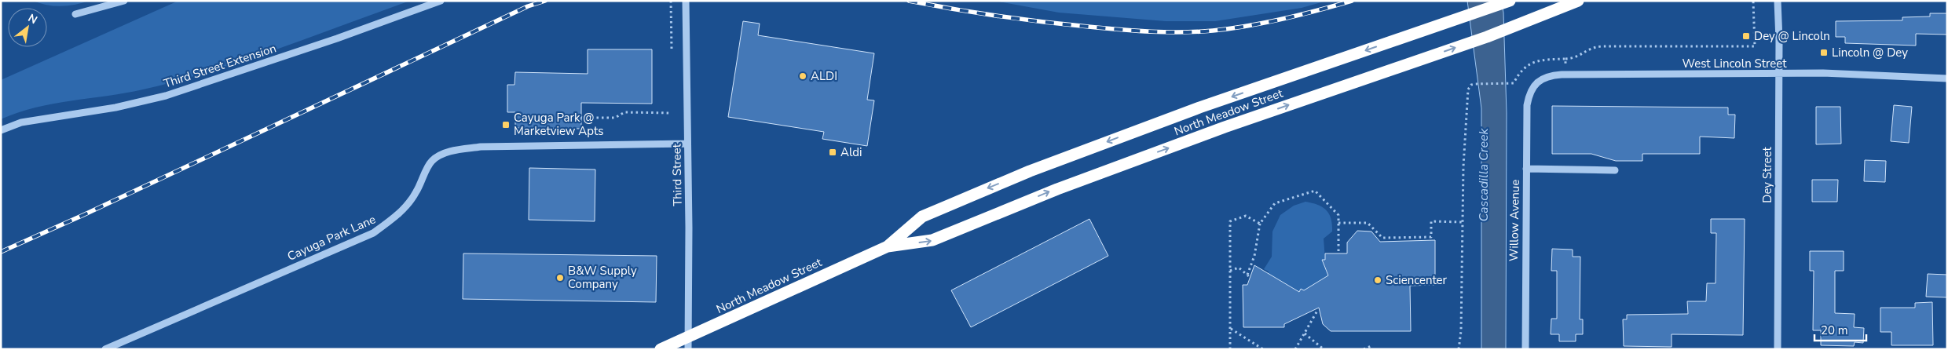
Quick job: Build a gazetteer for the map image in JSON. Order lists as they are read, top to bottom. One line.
{"streets":{"highway":["North Meadow Street"],"street":["West Lincoln Street","Third Street Extension","Third Street","Dey Street","Willow Avenue","Cayuga Park Lane"]},"crossings":[["West Lincoln Street","Dey Street"],["West Lincoln Street","Willow Avenue"],["North Meadow Street","Third Street"],["Third Street","Cayuga Park Lane"]],"water":["Cascadilla Creek"],"places":{"transit":["Dey @ Lincoln","Lincoln @ Dey","Cayuga Park @ Marketview Apts","Aldi"],"other":["ALDI","B&W Supply Company","Sciencenter"]},"scale_bar":"20 m","north":"top right"}
